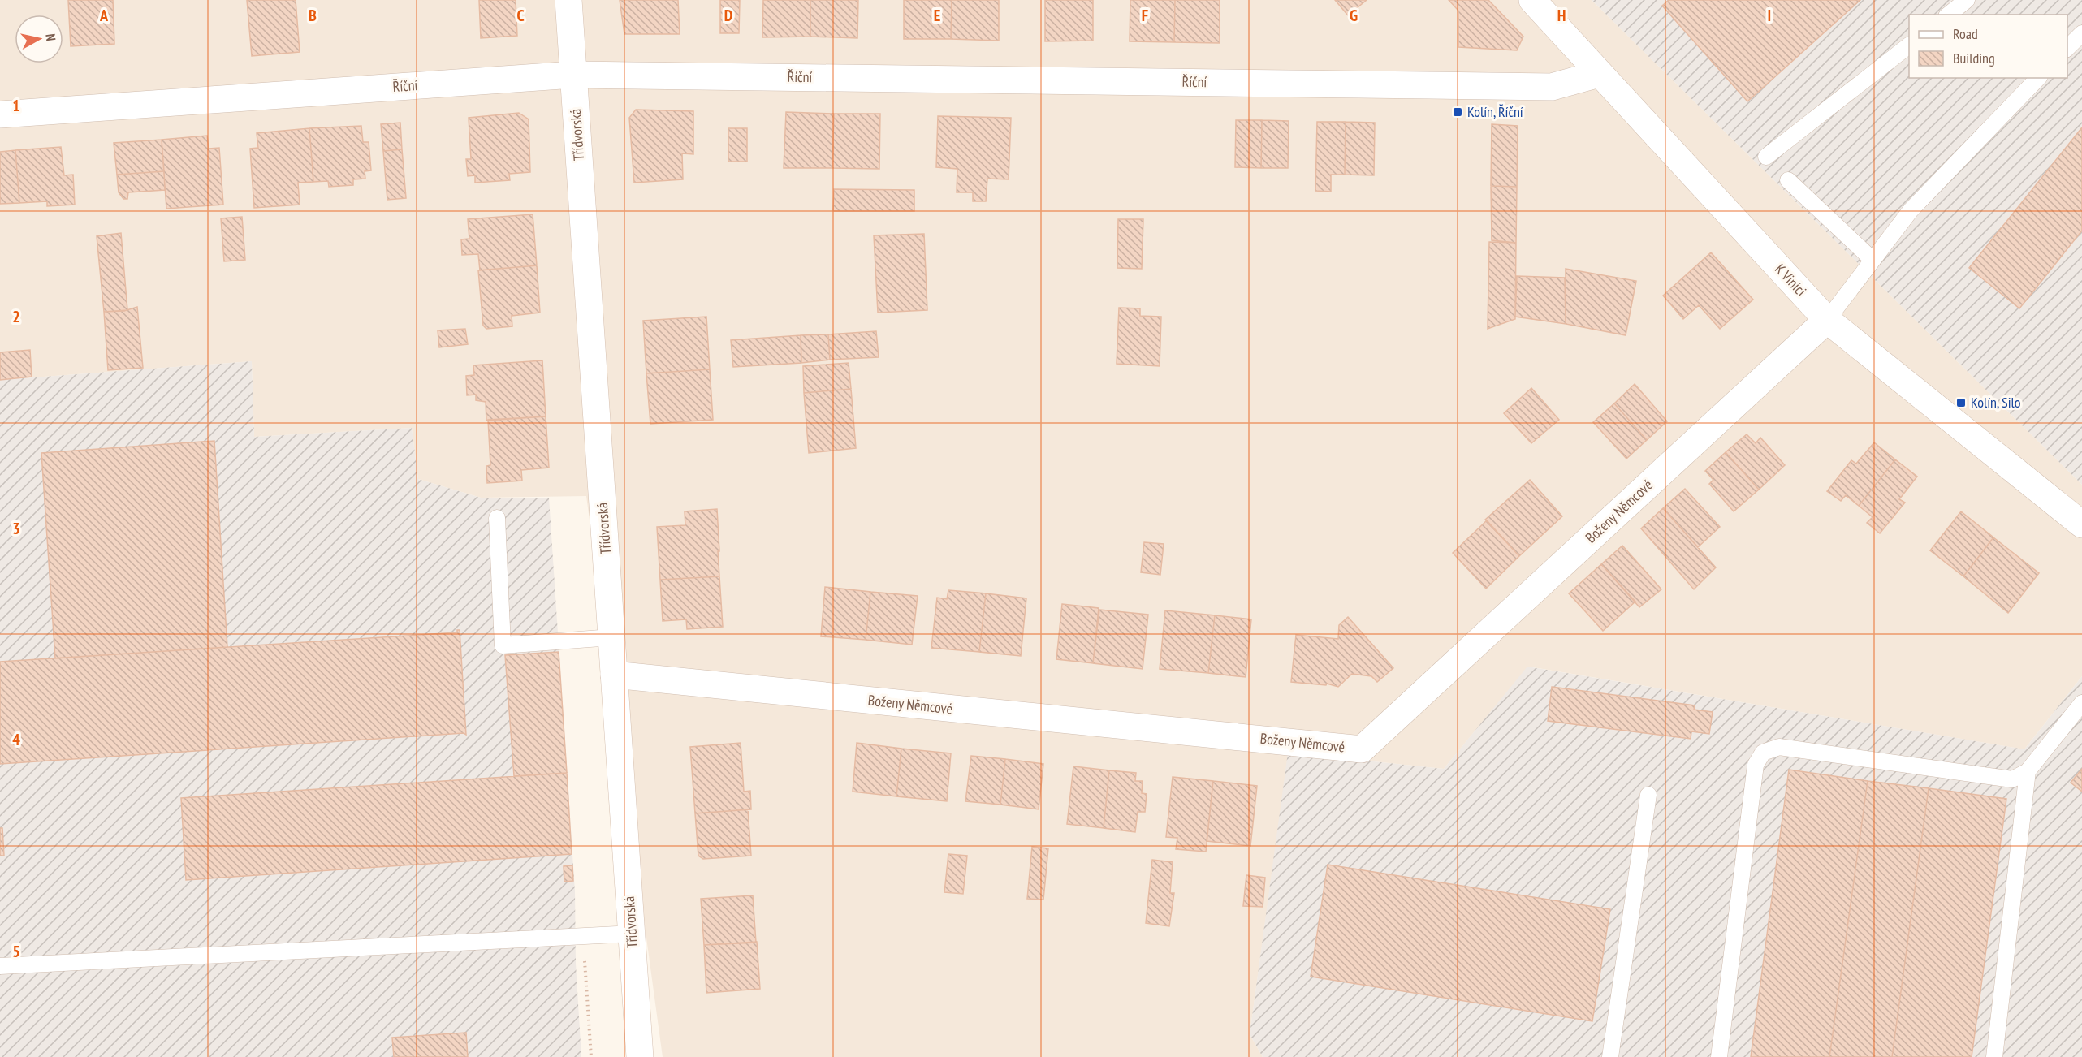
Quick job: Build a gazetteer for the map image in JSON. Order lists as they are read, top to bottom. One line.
{"streets":{"street":["Říční","Třídvorská","K Vinici","Boženy Němcové"]},"crossings":[["Říční","Třídvorská"],["Říční","K Vinici"],["Třídvorská","Boženy Němcové"],["K Vinici","Boženy Němcové"]],"places":{"transit":["Kolín, Říční","Kolín, Silo"]},"legend":["Road","Building"],"north":"right","grid":{"columns":["A","B","C","D","E","F","G","H","I"],"rows":["1","2","3","4","5"]}}
